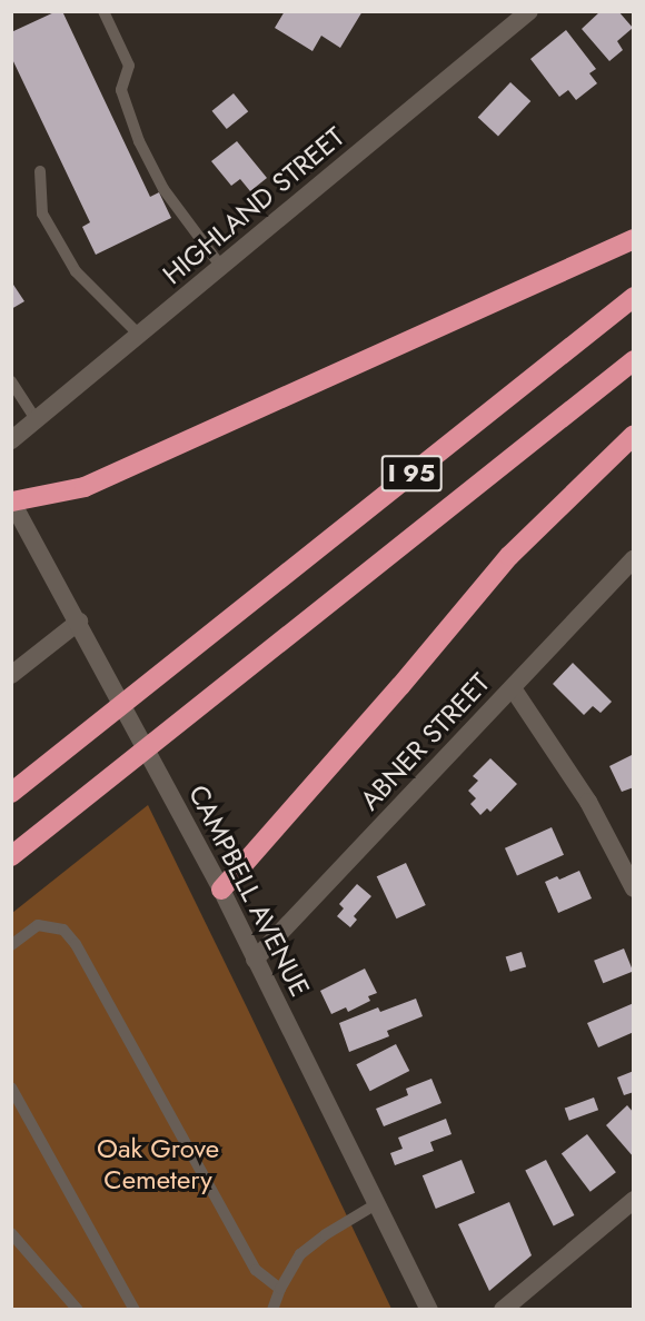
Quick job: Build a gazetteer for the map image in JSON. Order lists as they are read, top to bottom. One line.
{"streets":{"highway":["I 95"],"street":["HIGHLAND STREET","ABNER STREET","CAMPBELL AVENUE"]},"crossings":[["ABNER STREET","CAMPBELL AVENUE"]],"parks":["Oak Grove Cemetery"]}
